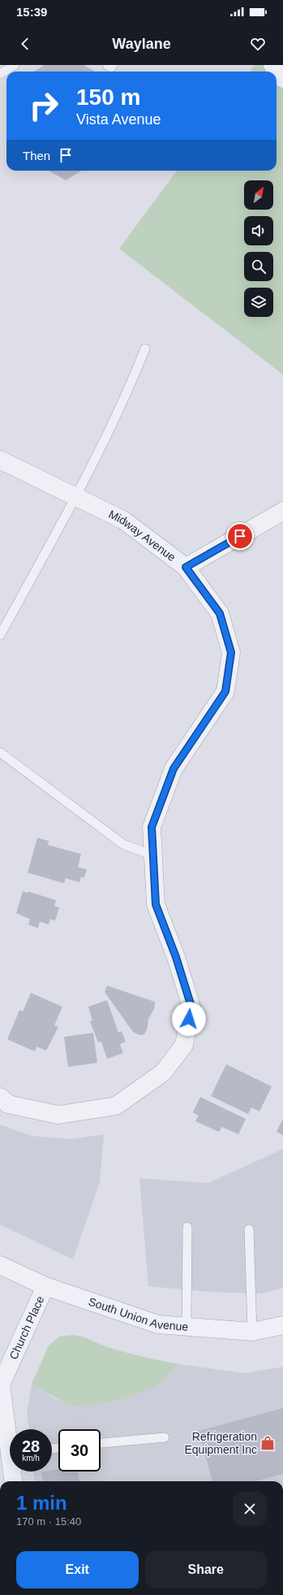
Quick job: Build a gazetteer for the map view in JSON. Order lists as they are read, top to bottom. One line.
{"streets":{"street":["Midway Avenue","South Union Avenue","Church Place"]},"crossings":[["South Union Avenue","Church Place"]],"places":{"shop":["Refrigeration Equipment Inc"]},"north":"top right","page":{"status":"15:39","header":"Waylane","turn":["150 m","Vista Avenue"],"then":"Then","speed":"28 km/h","limit":"30","heading":["1 min","170 m · 15:40"],"buttons":["Exit","Share"]}}
